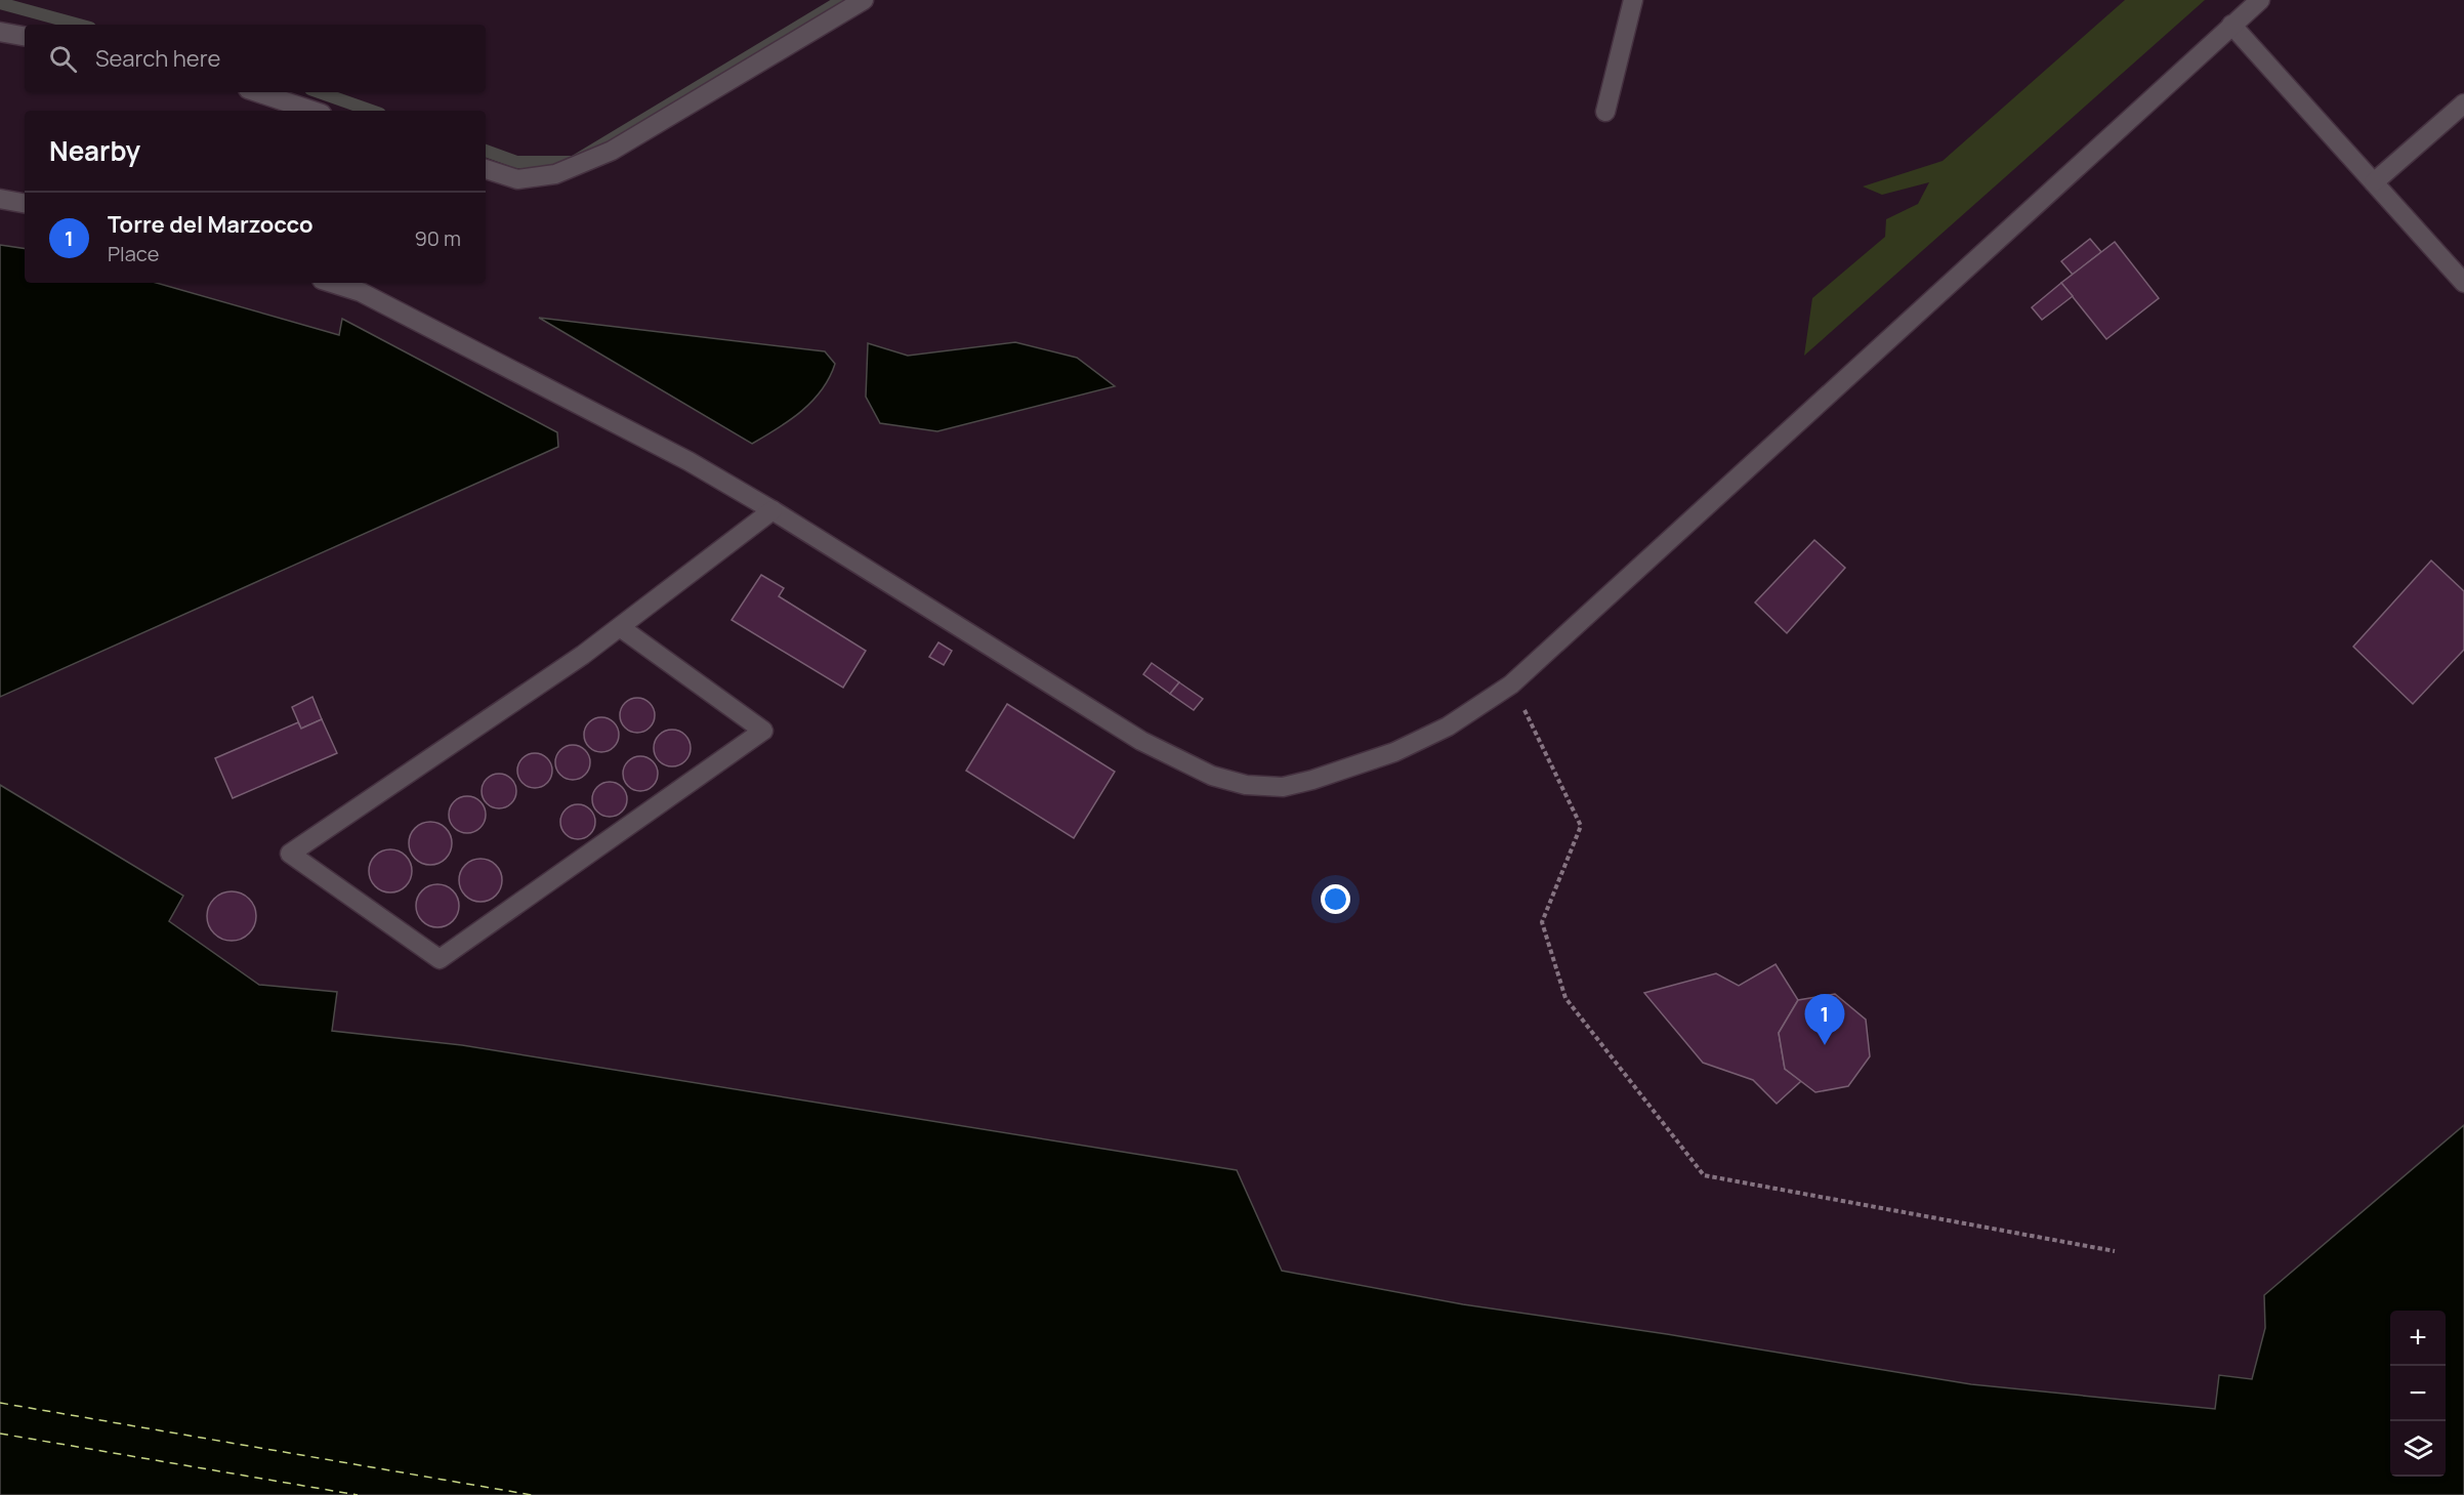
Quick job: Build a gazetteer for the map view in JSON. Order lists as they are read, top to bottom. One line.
{"page":{"search":"Search here","heading":"Nearby","list":[{"mark":"1","name":"Torre del Marzocco","note":"Place","value":"90 m"}],"pins":"1","map_buttons":["+","−"]}}
